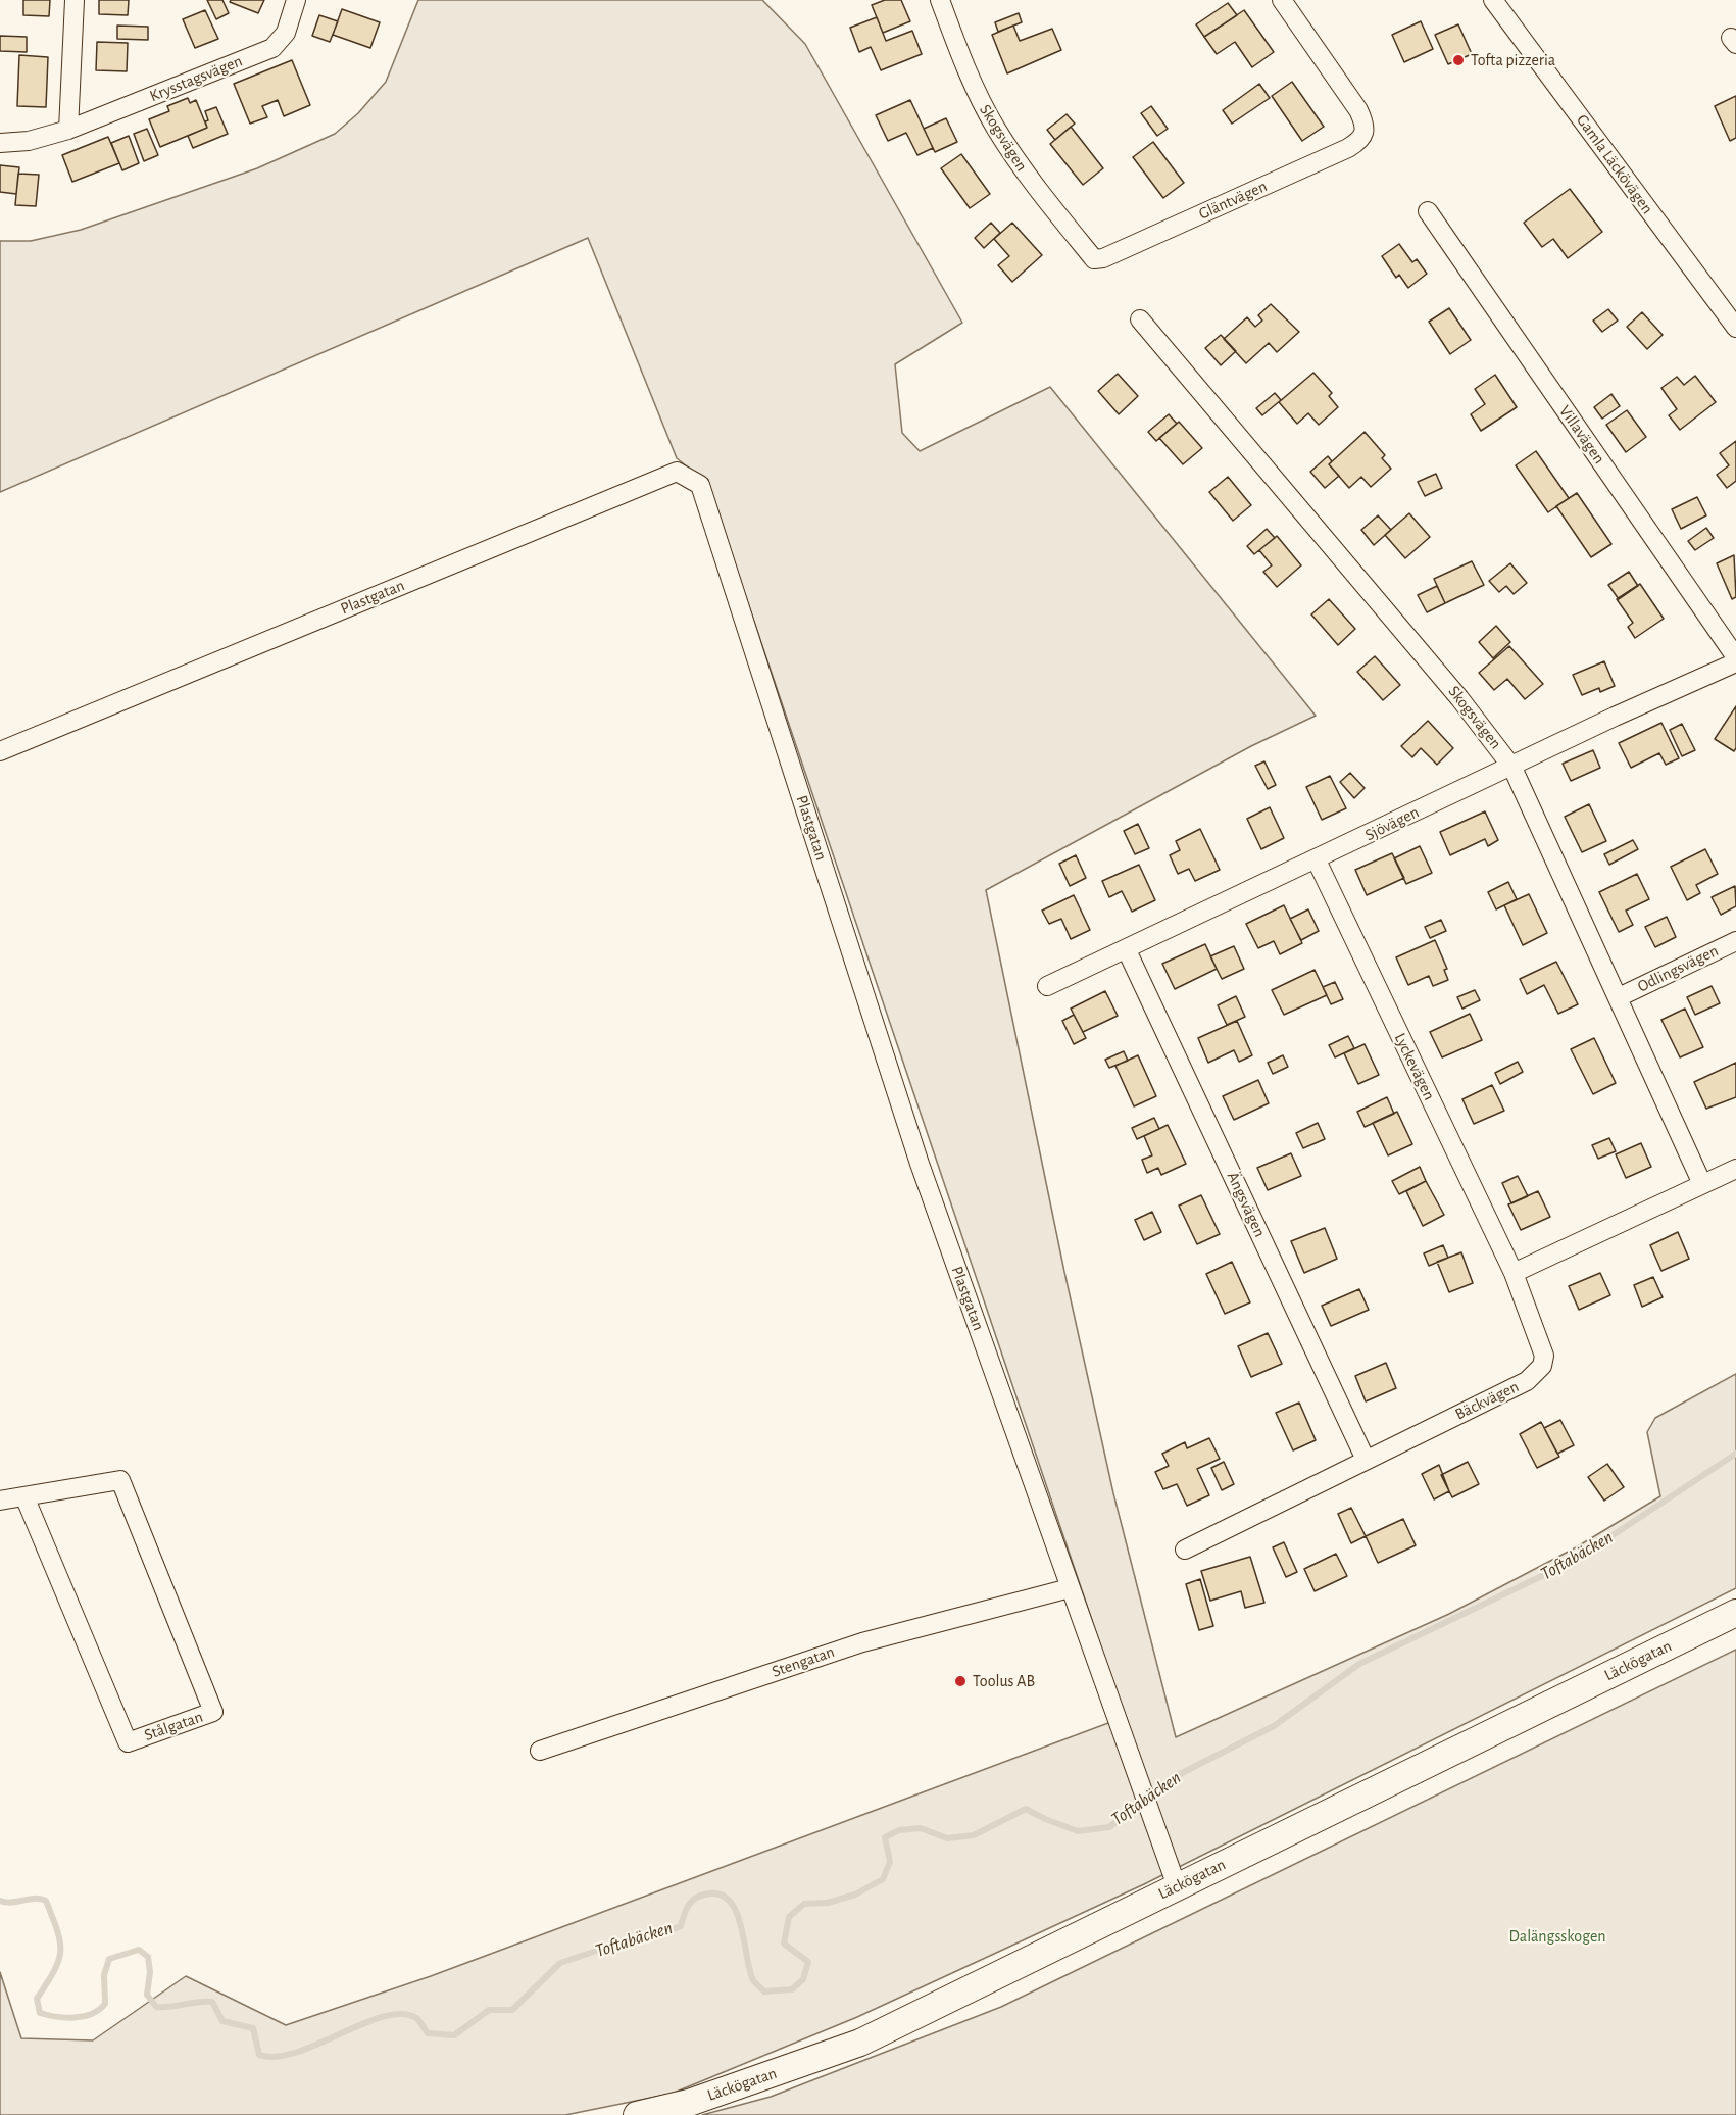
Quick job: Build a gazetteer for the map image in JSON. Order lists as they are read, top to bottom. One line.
{"streets":{"main road":["Läckögatan"],"street":["Krysstagsvägen","Skogsvägen","Gamla Läckövägen","Gläntvägen","Villavägen","Plastgatan","Sjövägen","Odlingsvägen","Lyckevägen","Ängsvägen","Bäckvägen","Stengatan","Stålgatan"]},"crossings":[["Skogsvägen","Gläntvägen"],["Skogsvägen","Sjövägen"],["Skogsvägen","Odlingsvägen"],["Plastgatan","Läckögatan"],["Plastgatan","Stengatan"],["Sjövägen","Lyckevägen"],["Sjövägen","Ängsvägen"],["Lyckevägen","Bäckvägen"],["Ängsvägen","Bäckvägen"]],"water":["Toftabäcken"],"parks":["Dalängsskogen"],"places":["Tofta pizzeria","Toolus AB"]}
